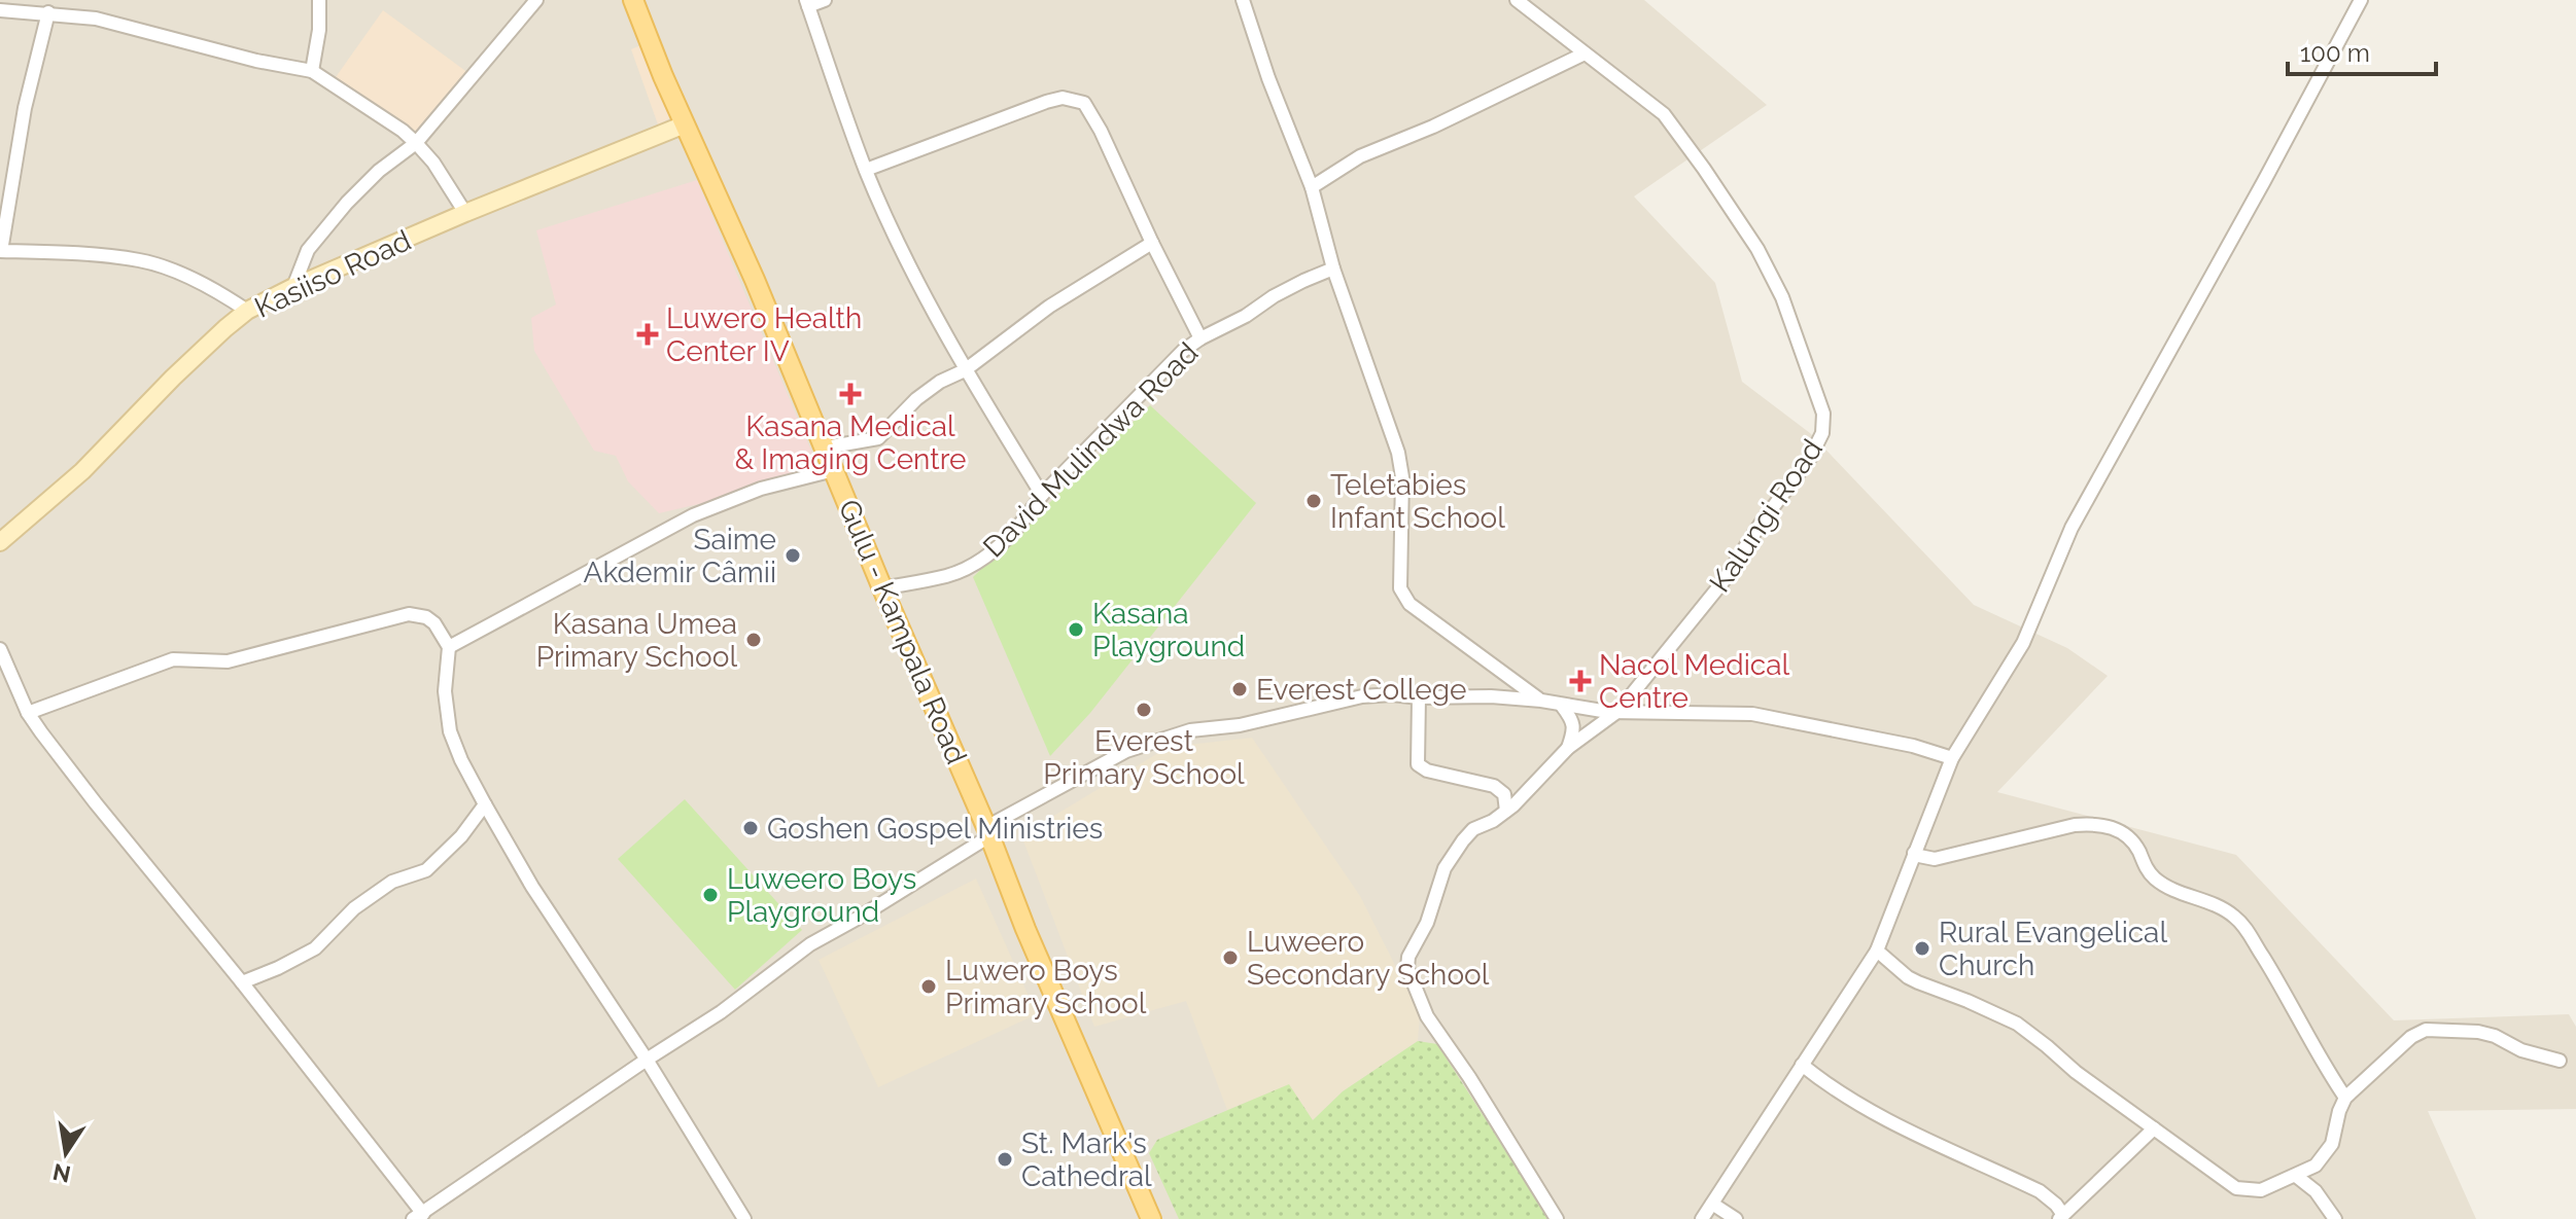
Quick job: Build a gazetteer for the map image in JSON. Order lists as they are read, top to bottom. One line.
{"streets":{"main road":["Kasiiso Road","Gulu - Kampala Road"],"street":["David Mulindwa Road","Kalungi Road"]},"crossings":[["Kasiiso Road","Gulu - Kampala Road"],["David Mulindwa Road","Gulu - Kampala Road"]],"places":{"health":["Luwero Health Center IV","Kasana Medical & Imaging Centre","Nacol Medical Centre"],"other":["Teletabies Infant School","Saime Akdemir Câmii","Kasana Playground","Kasana Umea Primary School","Everest College","Everest Primary School","Goshen Gospel Ministries","Luweero Boys Playground","Rural Evangelical Church","Luweero Secondary School","Luwero Boys Primary School","St. Mark's Cathedral"]},"scale_bar":"100 m","north":"bottom"}
